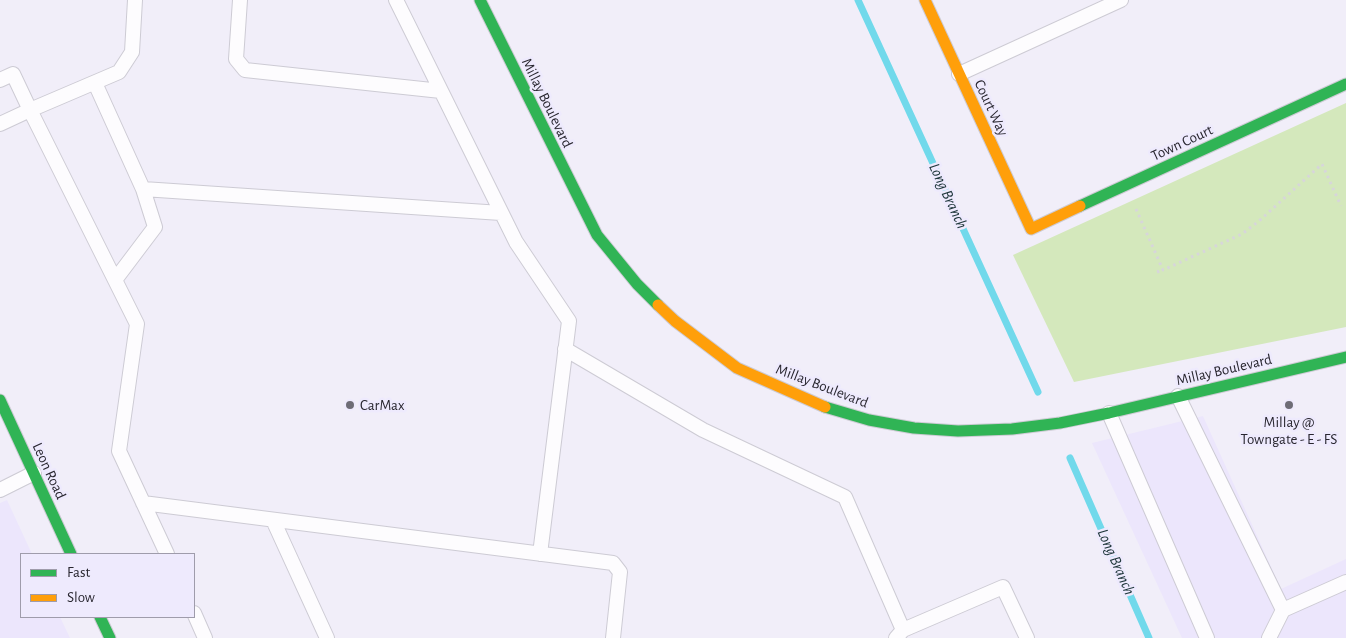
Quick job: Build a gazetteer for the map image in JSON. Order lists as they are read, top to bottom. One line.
{"streets":{"street":["Millay Boulevard","Court Way","Town Court","Leon Road"]},"crossings":[["Court Way","Town Court"]],"water":["Long Branch"],"places":["CarMax","Millay @ Towngate - E - FS"],"legend":["Fast","Slow"]}
